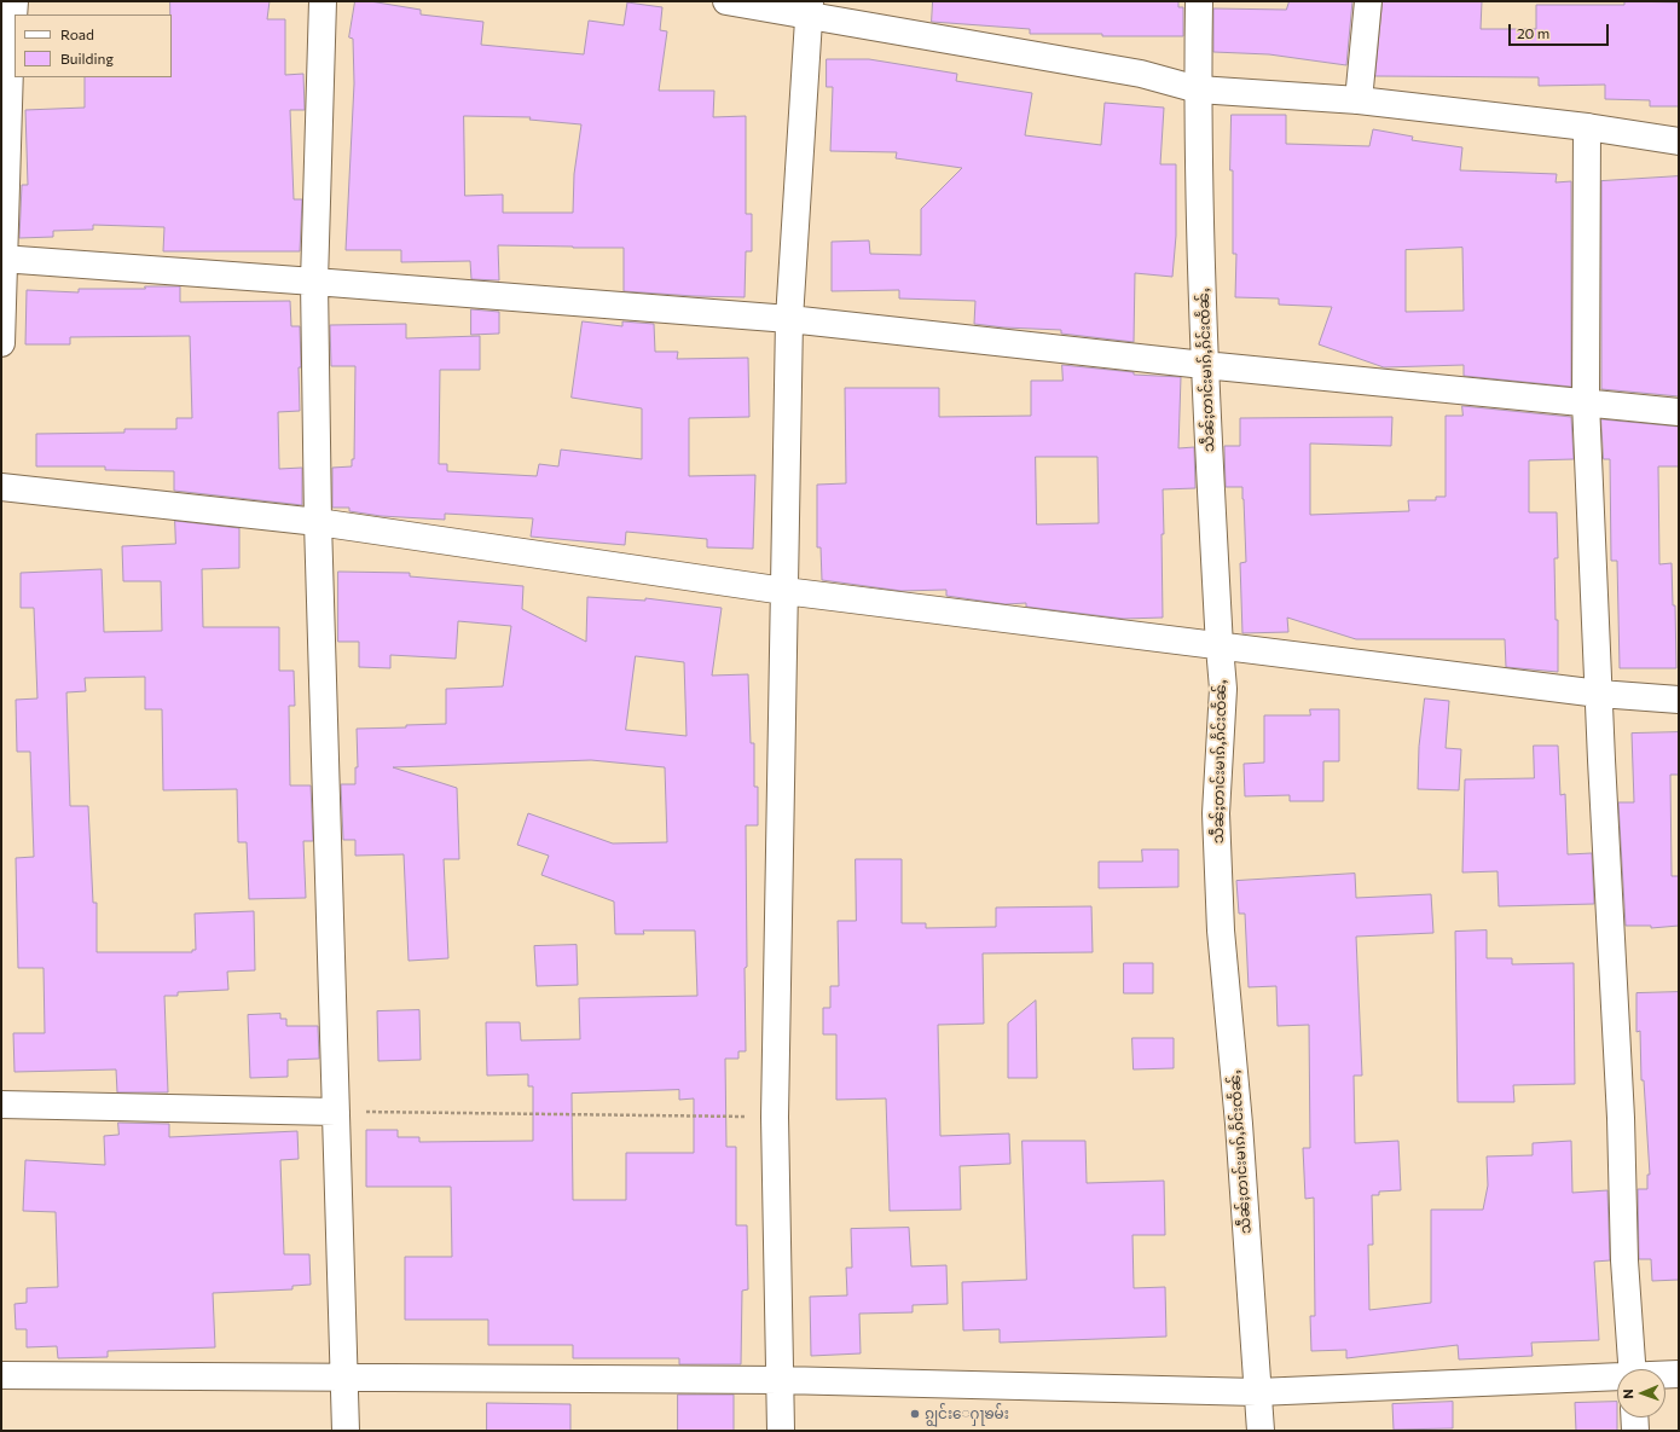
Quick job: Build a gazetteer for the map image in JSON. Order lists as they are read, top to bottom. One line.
{"streets":{"main road":["သဵၼ်ႈတၢင်းမၢၵ်ႇၵႅင်းၸႅၼ်ႇ"]},"places":["ၵျွင်းေႁႃၶမ်း"],"legend":["Road","Building"],"scale_bar":"20 m","north":"left"}
